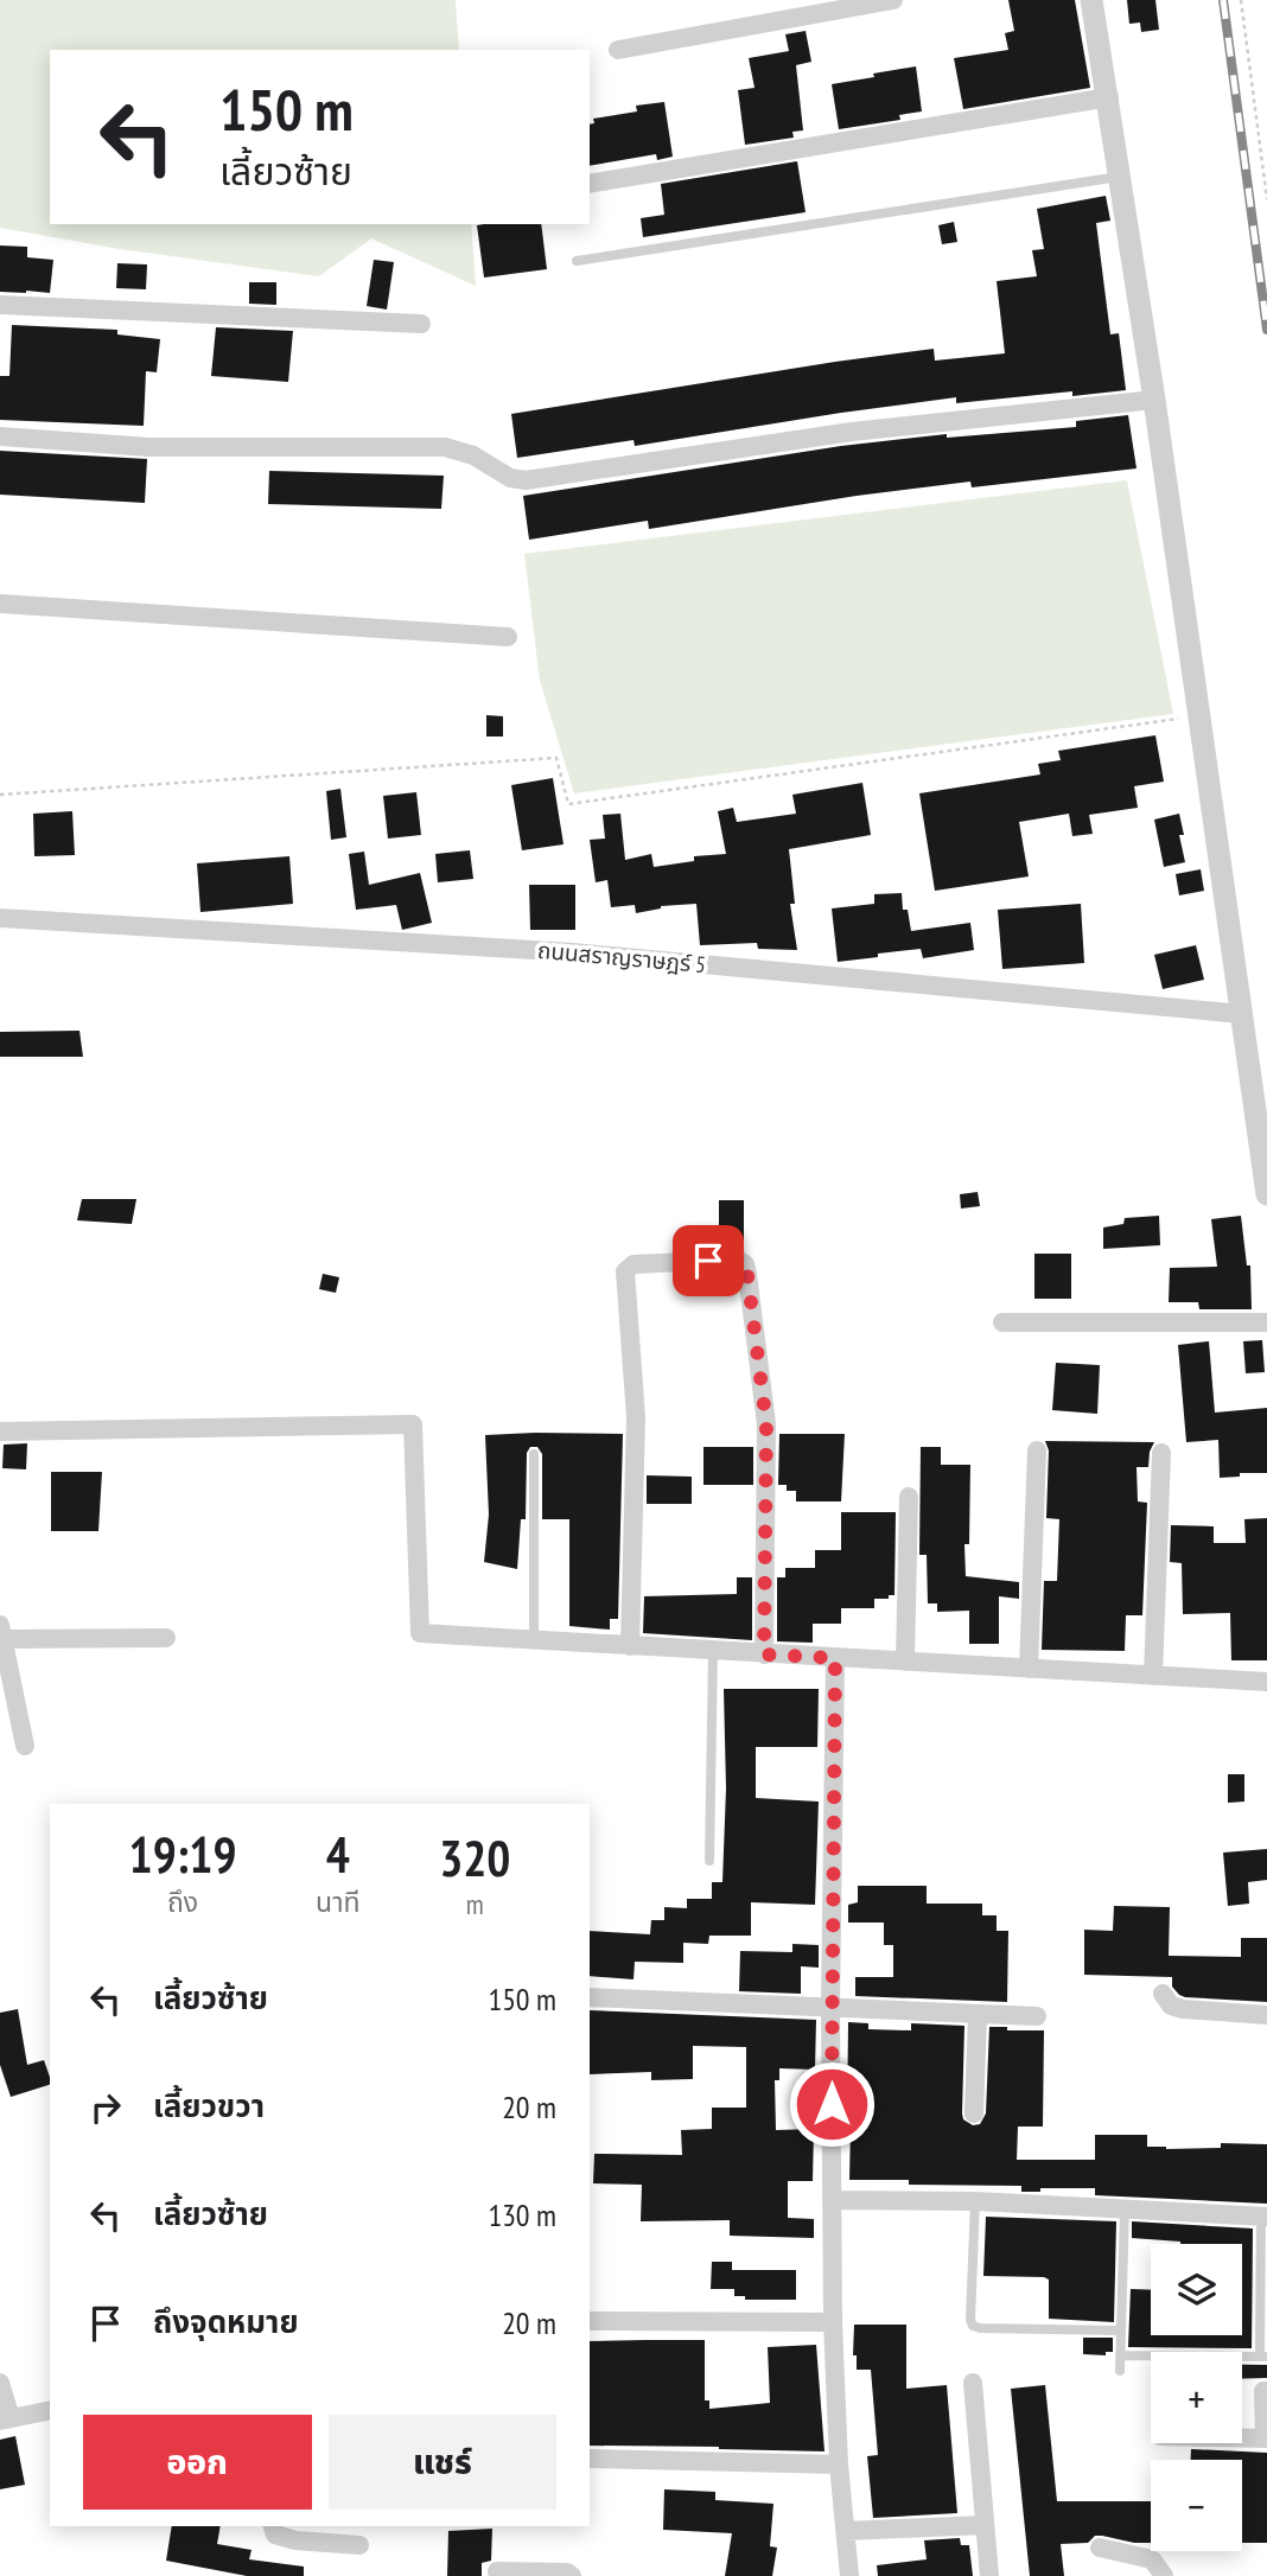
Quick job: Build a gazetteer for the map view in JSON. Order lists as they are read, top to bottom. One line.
{"streets":{"street":["ถนนสราญราษฎร์ 5"]},"page":{"turn":["150 m","เลี้ยวซ้าย"],"eta":["19:19","ถึง","4","นาที","320","m"],"list":[{"name":"เลี้ยวซ้าย","value":"150 m"},{"name":"เลี้ยวขวา","value":"20 m"},{"name":"เลี้ยวซ้าย","value":"130 m"},{"name":"ถึงจุดหมาย","value":"20 m"}],"map_buttons":["+","−"],"buttons":["ออก","แชร์"]}}
